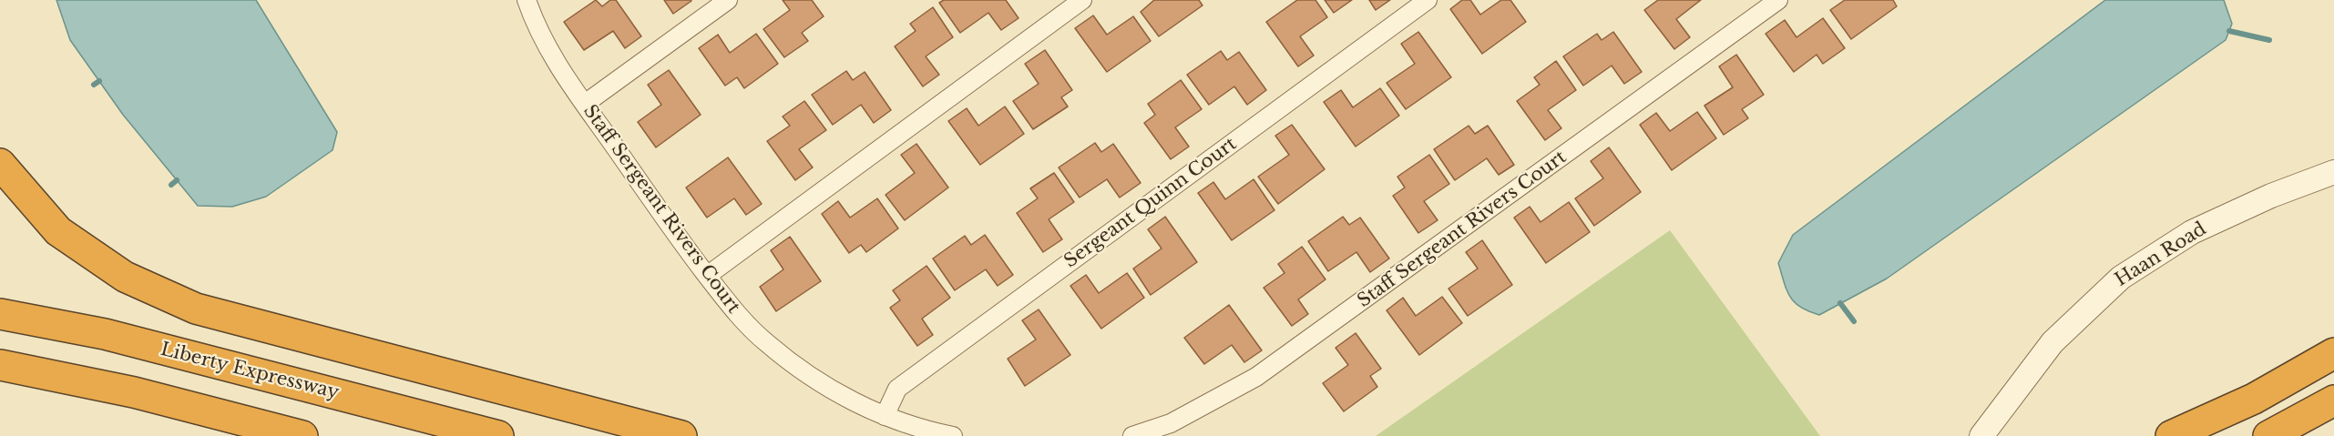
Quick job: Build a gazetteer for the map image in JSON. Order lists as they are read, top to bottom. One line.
{"streets":{"highway":["Liberty Expressway"],"street":["Sergeant Quinn Court","Staff Sergeant Rivers Court","Haan Road"]},"crossings":[["Sergeant Quinn Court","Staff Sergeant Rivers Court"]]}
